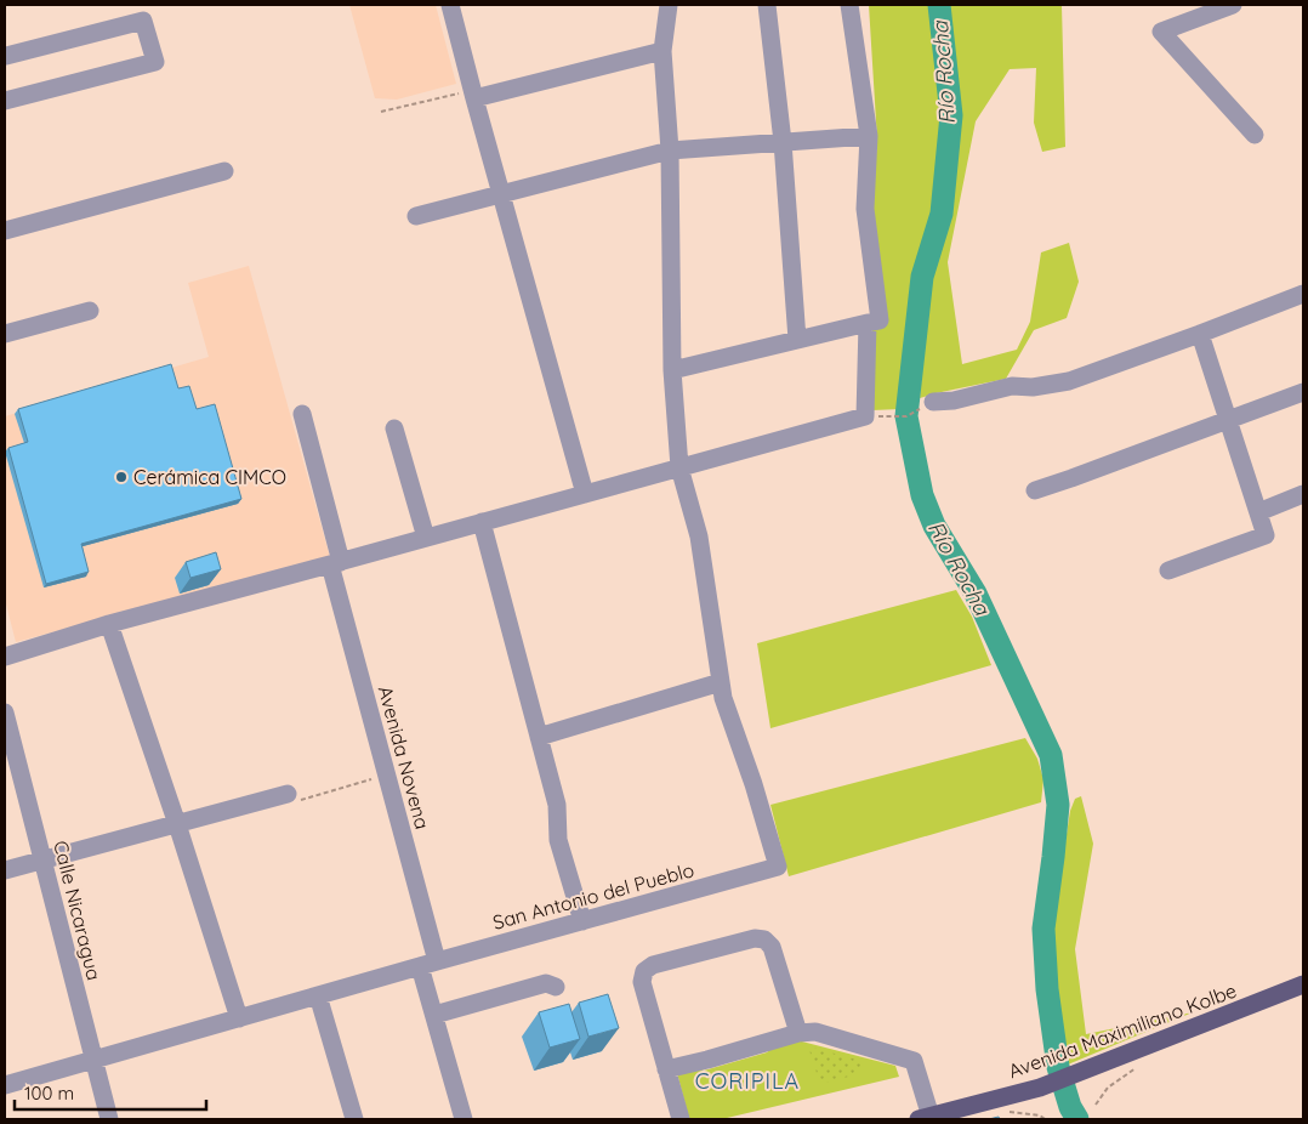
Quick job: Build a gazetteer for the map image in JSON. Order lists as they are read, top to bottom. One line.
{"streets":{"main road":["Avenida Maximiliano Kolbe"],"street":["Avenida Novena","San Antonio del Pueblo","Calle Nicaragua"]},"crossings":[["Avenida Novena","San Antonio del Pueblo"],["San Antonio del Pueblo","Calle Nicaragua"]],"districts":["CORIPILA"],"water":["Río Rocha"],"places":["Cerámica CIMCO"],"scale_bar":"100 m"}
